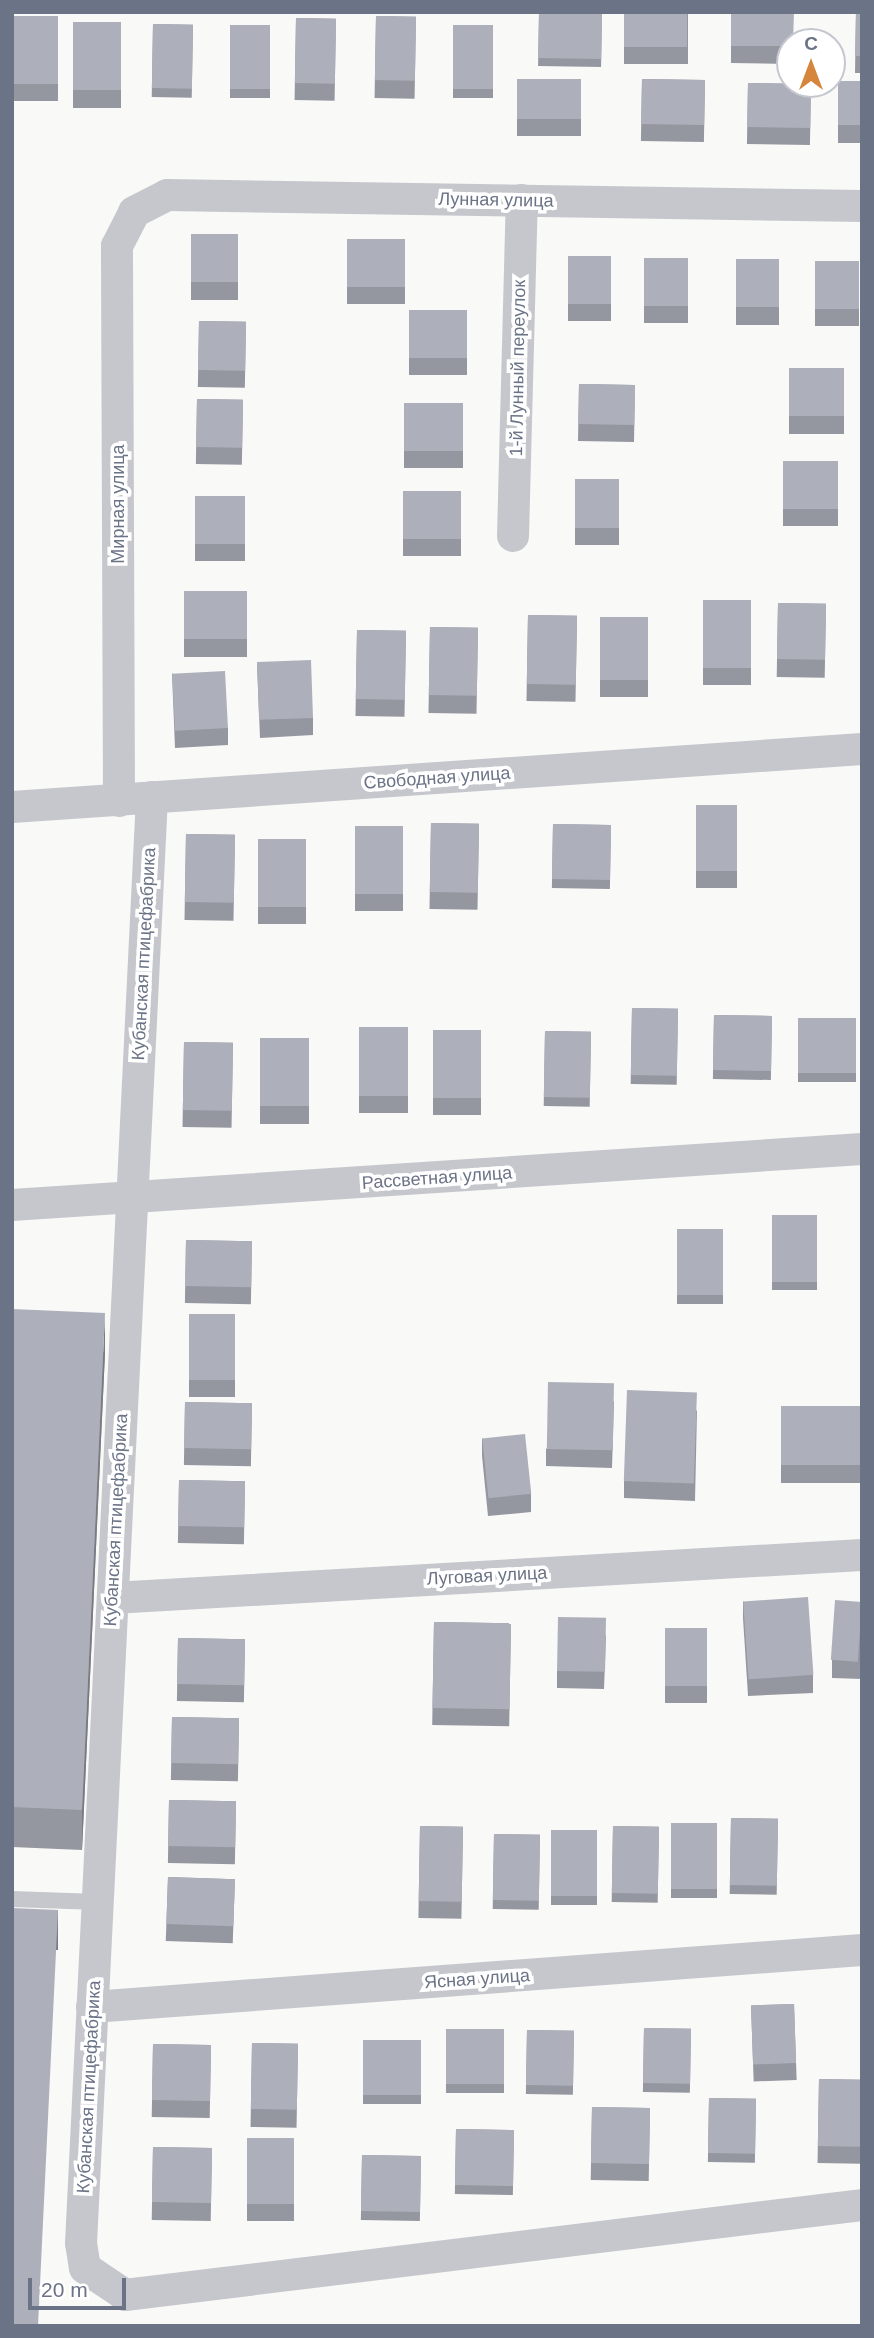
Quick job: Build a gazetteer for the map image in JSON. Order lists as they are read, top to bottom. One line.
{"streets":{"street":["Лунная улица","1-й Лунный переулок","Мирная улица","Свободная улица","Кубанская птицефабрика","Рассветная улица","Луговая улица","Ясная улица"]},"crossings":[["Лунная улица","1-й Лунный переулок"],["Лунная улица","Мирная улица"],["Мирная улица","Свободная улица"],["Свободная улица","Кубанская птицефабрика"],["Кубанская птицефабрика","Рассветная улица"],["Кубанская птицефабрика","Луговая улица"],["Кубанская птицефабрика","Ясная улица"]],"scale_bar":"20 m","north":"top"}
